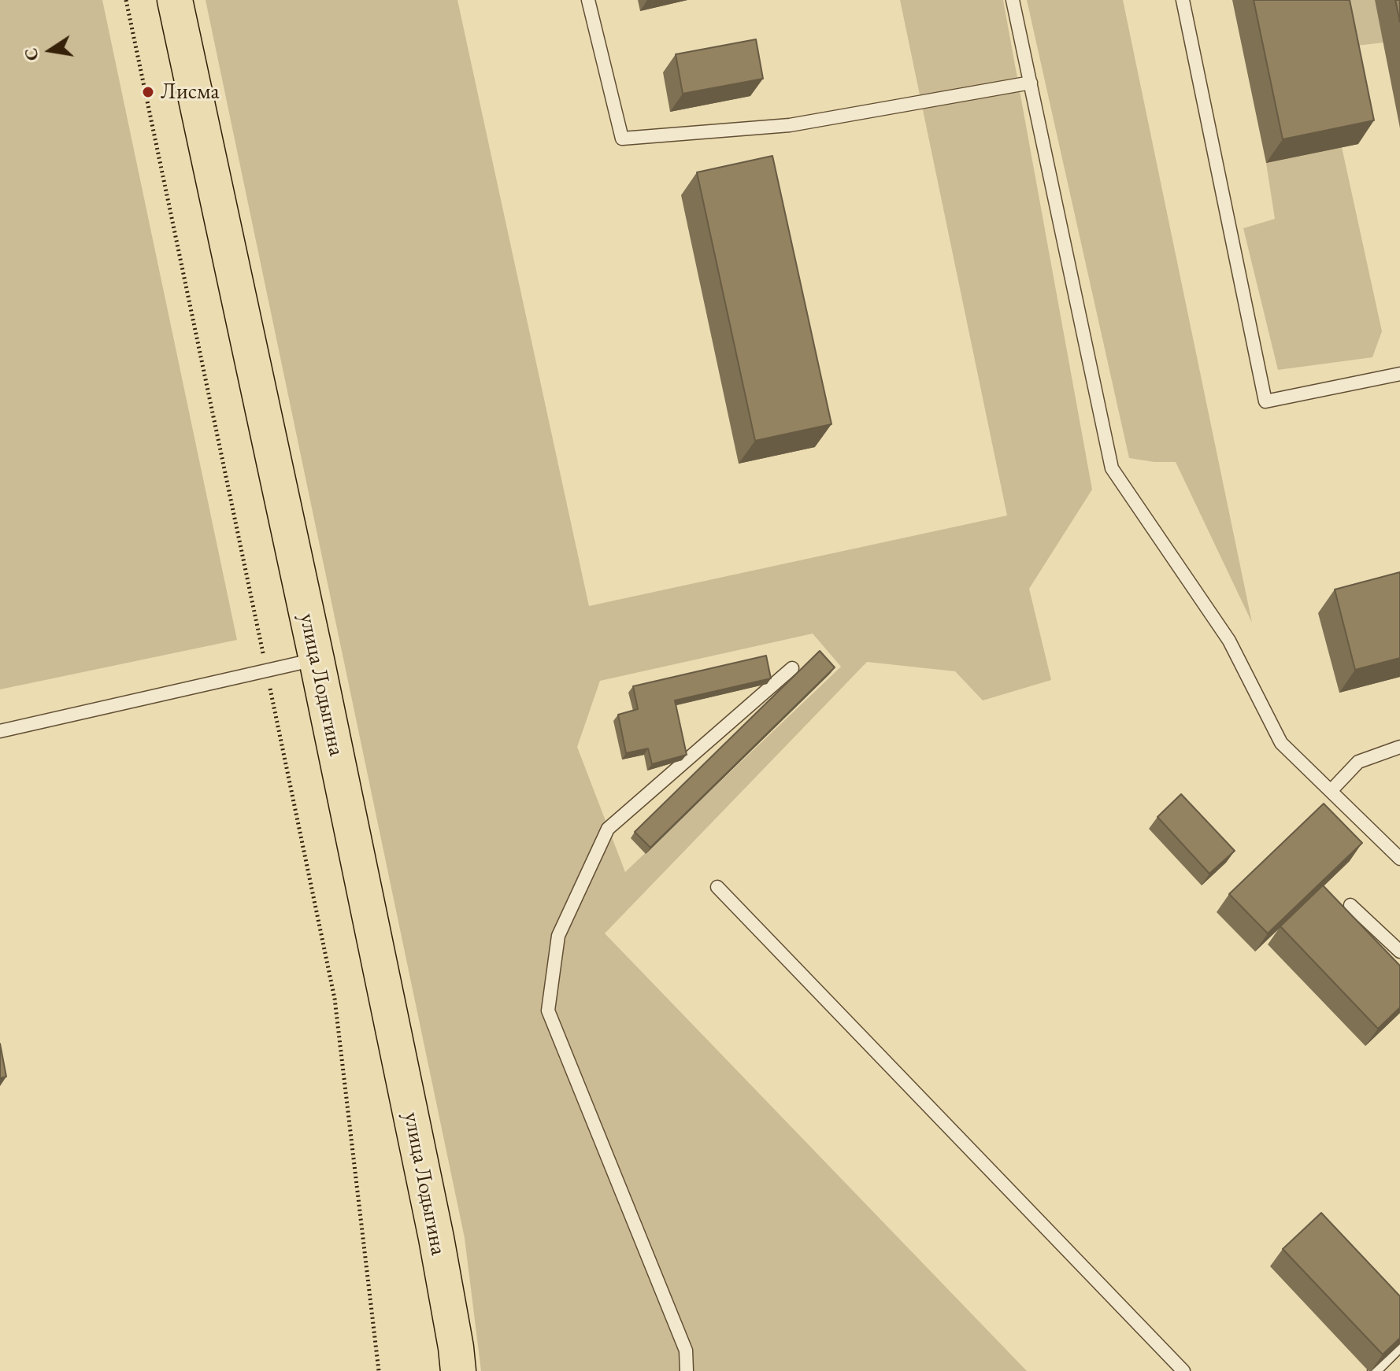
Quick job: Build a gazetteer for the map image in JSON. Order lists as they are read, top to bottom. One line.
{"streets":{"main road":["улица Лодыгина"]},"places":["Лисма"],"north":"left"}
